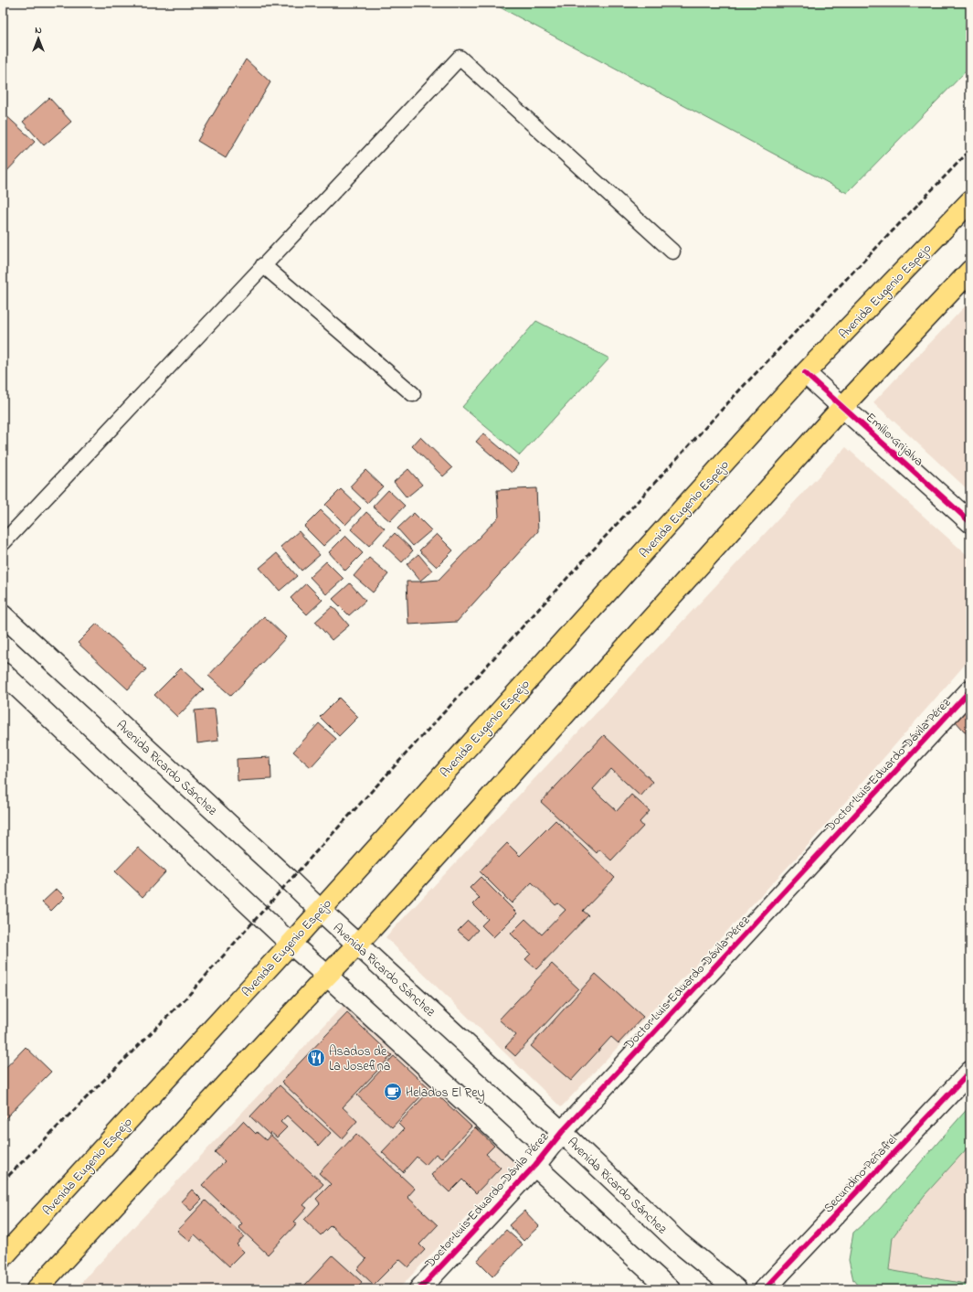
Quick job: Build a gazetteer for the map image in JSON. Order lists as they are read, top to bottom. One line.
{"streets":{"main road":["Avenida Eugenio Espejo","Emilio Grijalva","Doctor Luis Eduardo Dávila Pérez","Avenida Ricardo Sánchez","Secundino Peñafiel"]},"crossings":[["Avenida Eugenio Espejo","Emilio Grijalva"],["Avenida Eugenio Espejo","Avenida Ricardo Sánchez"],["Doctor Luis Eduardo Dávila Pérez","Avenida Ricardo Sánchez"]],"places":{"restaurant":["Asados de La Josefina"],"cafe":["Helados El Rey"]},"north":"top"}
